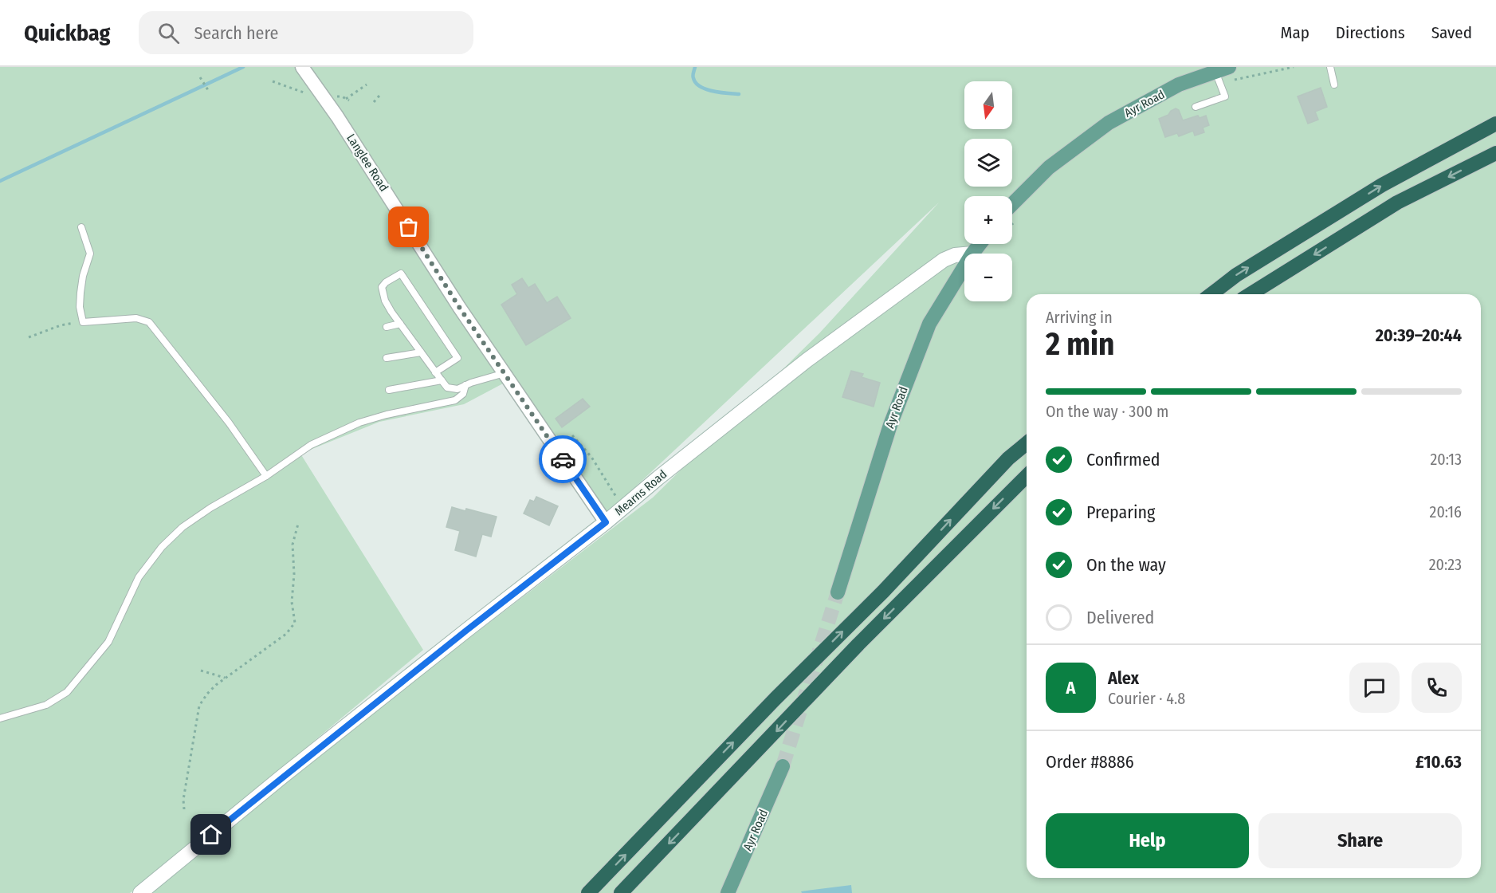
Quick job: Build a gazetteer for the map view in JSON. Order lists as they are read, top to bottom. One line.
{"streets":{"main road":["Ayr Road"],"street":["Langlee Road","Mearns Road"]},"crossings":[["Langlee Road","Mearns Road"]],"north":"bottom","page":{"header":"Quickbag","search":"Search here","nav":["Map","Directions","Saved"],"map_buttons":["+","−"],"heading":["2 min","Arriving in","20:39–20:44"],"panel":["Alex","Courier · 4.8","Order #8886","£10.63"],"bar":"On the way · 300 m","list":[["Confirmed","20:13"],["Preparing","20:16"],["On the way","20:23"],"Delivered"],"round":"A","buttons":["Help","Share"]}}
